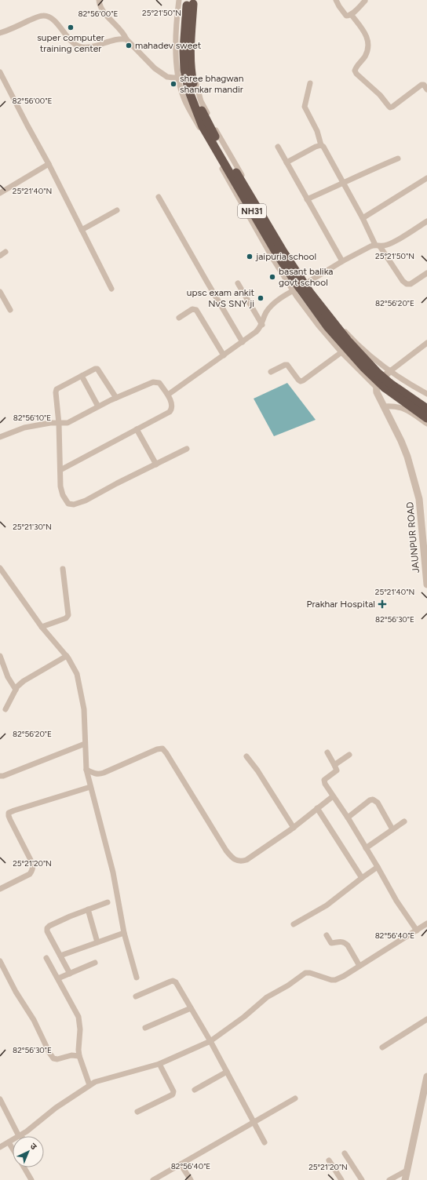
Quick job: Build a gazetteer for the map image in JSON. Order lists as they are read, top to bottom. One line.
{"streets":{"highway":["NH31"],"street":["JAUNPUR ROAD"]},"crossings":[["NH31","JAUNPUR ROAD"]],"places":{"other":["super computer training center","mahadev sweet","shree bhagwan shankar mandir","jaipuria school","basant balika govt school","upsc exam ankit NvS SNY ji"],"health":["Prakhar Hospital"]},"north":"top right","coordinates":["25°21'50\"N","82°56'00\"E","25°21'40\"N","82°56'20\"E","82°56'10\"E","25°21'30\"N","82°56'30\"E","25°21'20\"N","82°56'40\"E"]}
